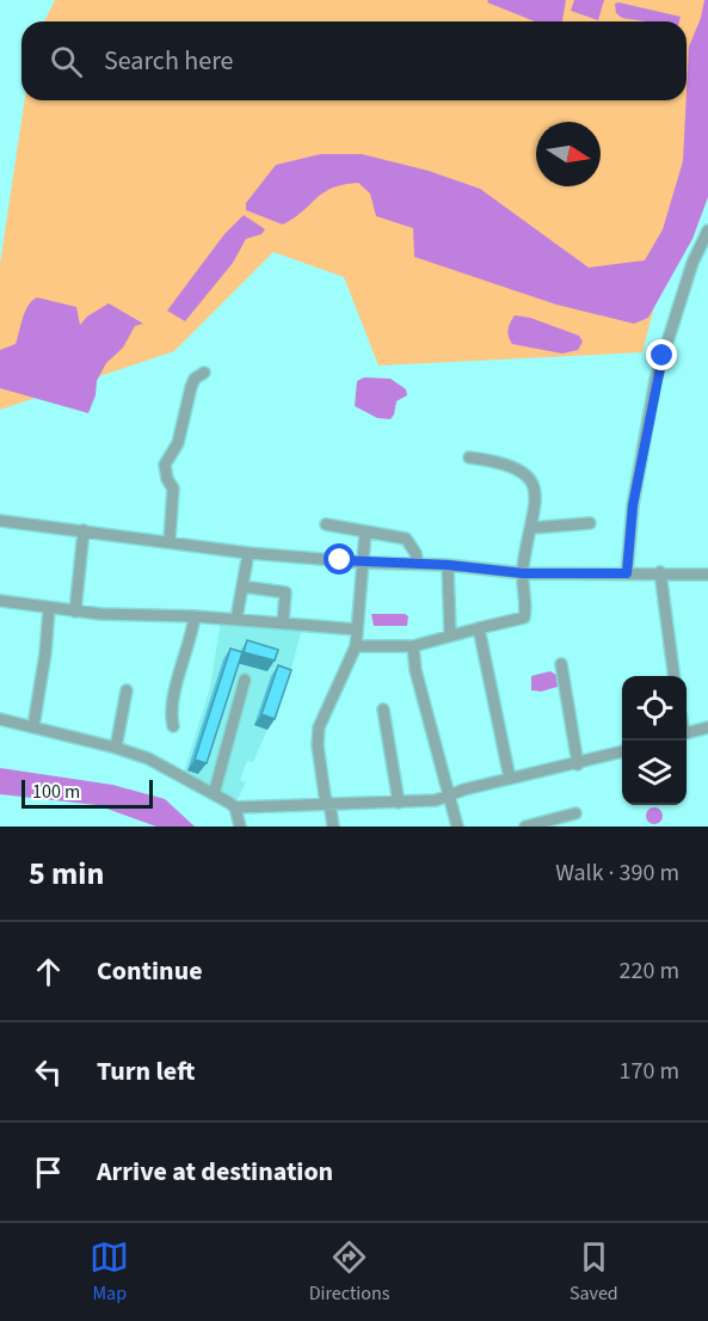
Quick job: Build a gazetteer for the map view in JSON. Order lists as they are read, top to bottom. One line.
{"scale_bar":"100 m","north":"right","page":{"search":"Search here","scale":"100 m","heading":["5 min","Walk · 390 m"],"list":[["Continue","220 m"],["Turn left","170 m"],"Arrive at destination"],"nav":["Map","Directions","Saved"]}}
